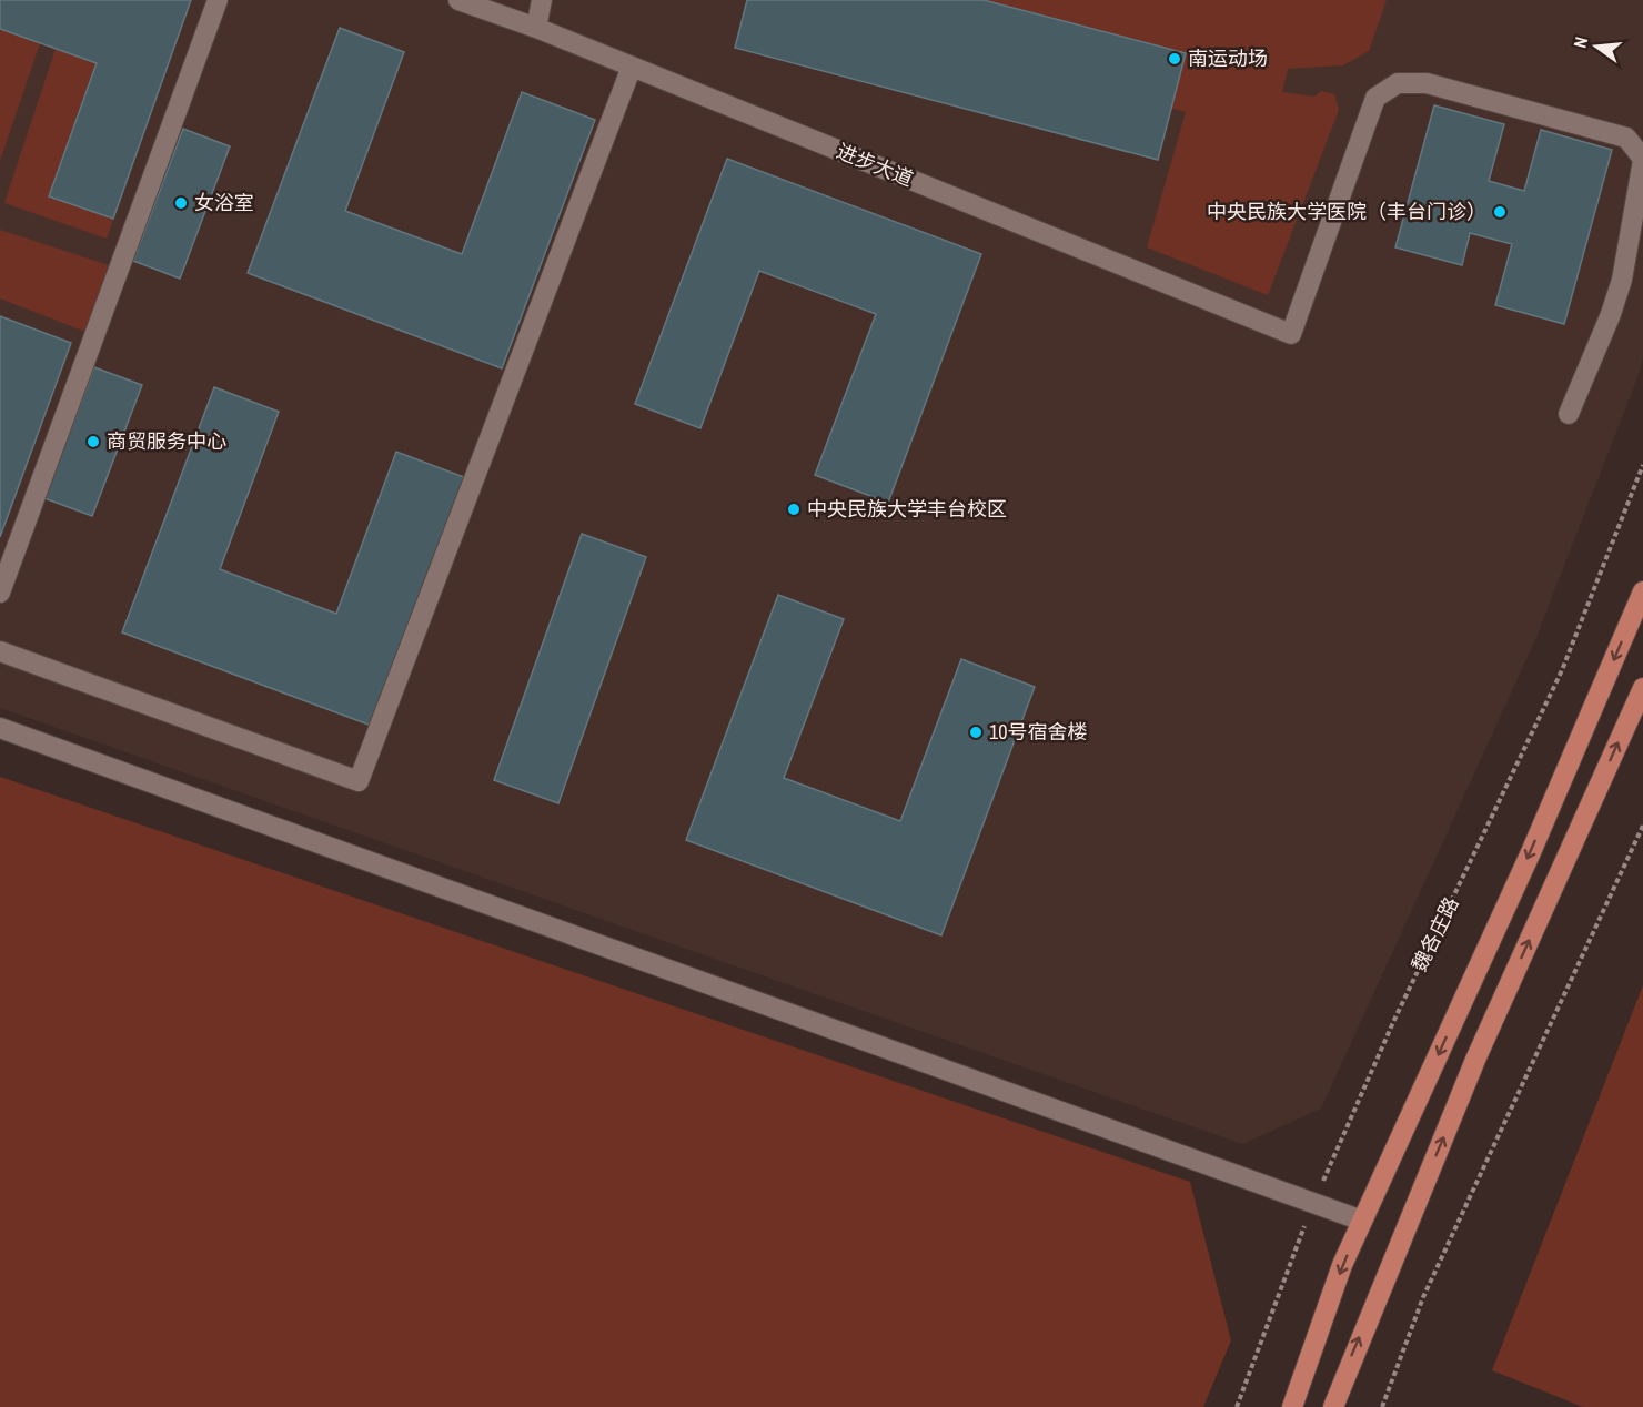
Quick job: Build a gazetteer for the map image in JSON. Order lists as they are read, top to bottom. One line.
{"streets":{"street":["进步大道"],"path":["魏各庄路"]},"places":["南运动场","女浴室","中央民族大学医院（丰台门诊）","商贸服务中心","中央民族大学丰台校区","10号宿舍楼"],"north":"left"}
